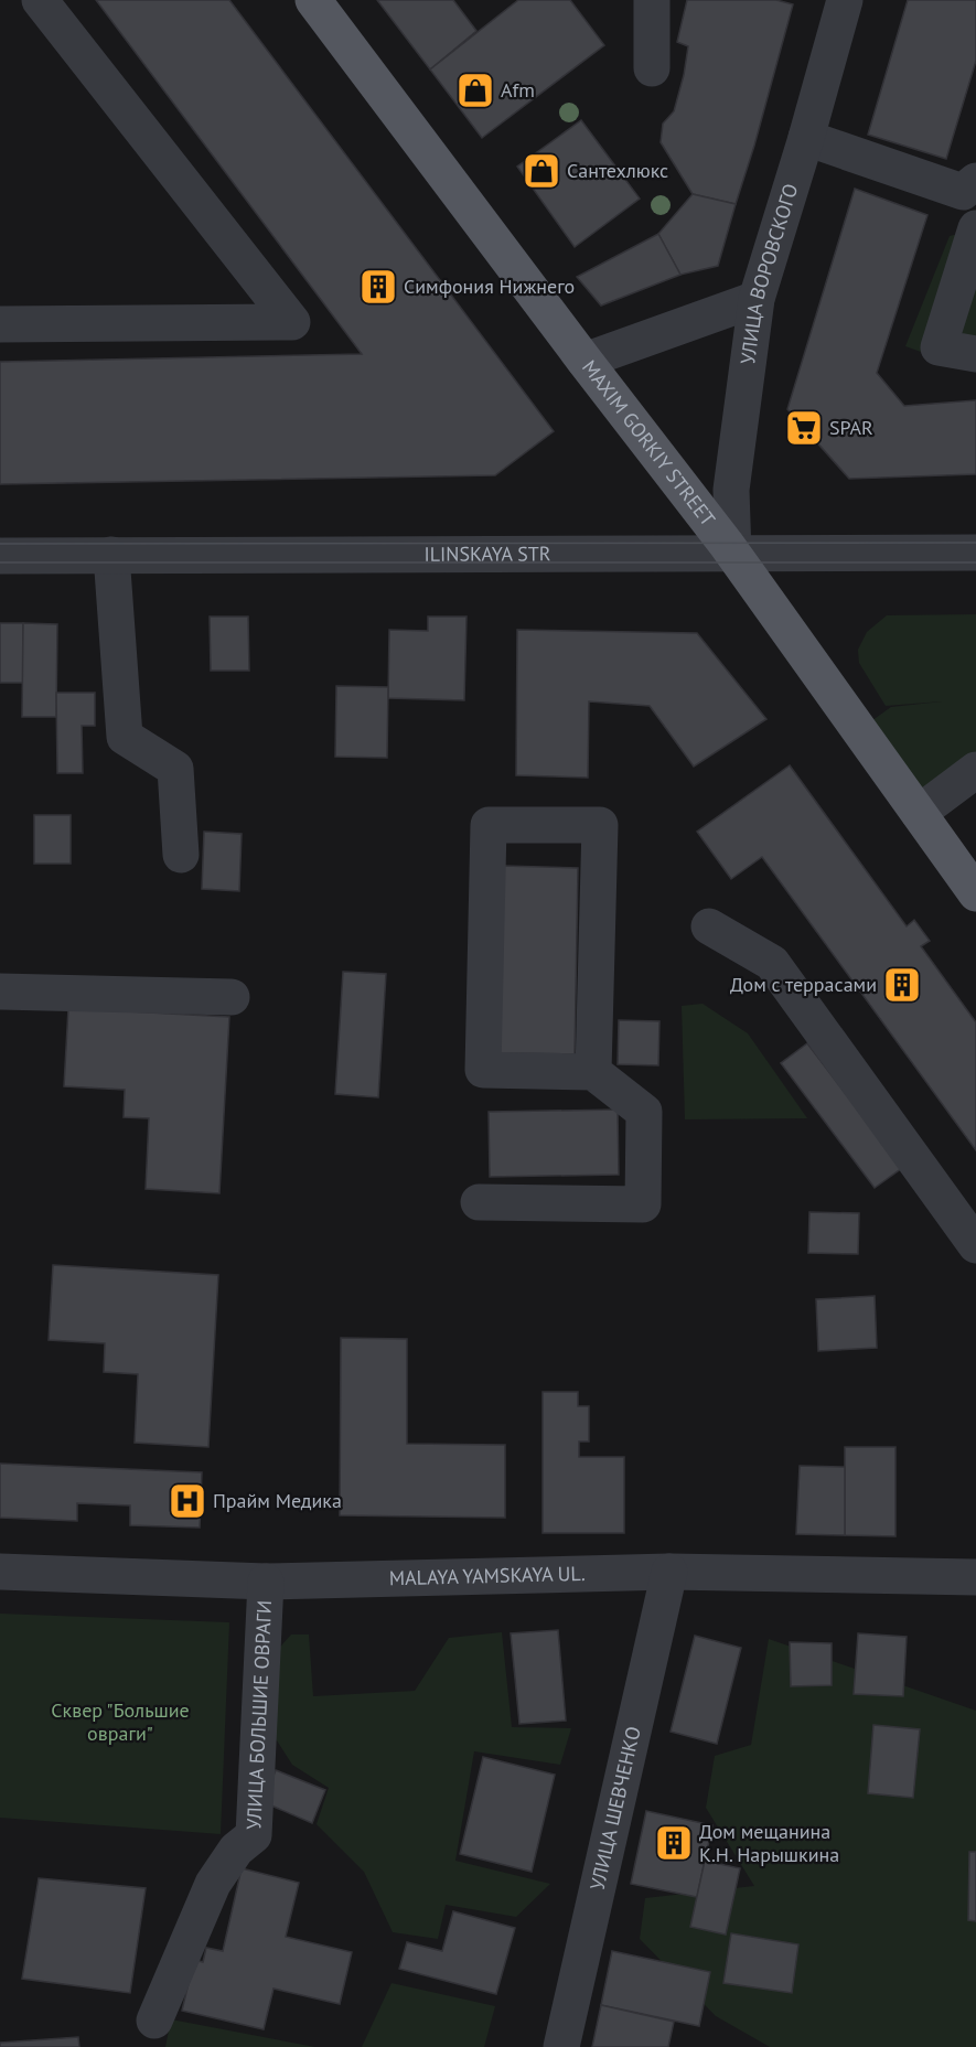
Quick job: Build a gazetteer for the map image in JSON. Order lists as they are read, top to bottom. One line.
{"streets":{"main road":["MAXIM GORKIY STREET"],"street":["УЛИЦА ВОРОВСКОГО","ILINSKAYA STR","MALAYA YAMSKAYA UL.","УЛИЦА БОЛЬШИЕ ОВРАГИ","УЛИЦА ШЕВЧЕНКО"]},"crossings":[["УЛИЦА ВОРОВСКОГО","MAXIM GORKIY STREET"],["УЛИЦА ВОРОВСКОГО","ILINSKAYA STR"],["MAXIM GORKIY STREET","ILINSKAYA STR"],["MALAYA YAMSKAYA UL.","УЛИЦА БОЛЬШИЕ ОВРАГИ"],["MALAYA YAMSKAYA UL.","УЛИЦА ШЕВЧЕНКО"]],"parks":["Сквер \"Большие овраги\""],"places":{"shop":["Afm","Сантехлюкс"],"building":["Симфония Нижнего","Дом с террасами","Дом мещанина К.Н. Нарышкина"],"supermarket":["SPAR"],"hospital":["Прайм Медика"]}}
